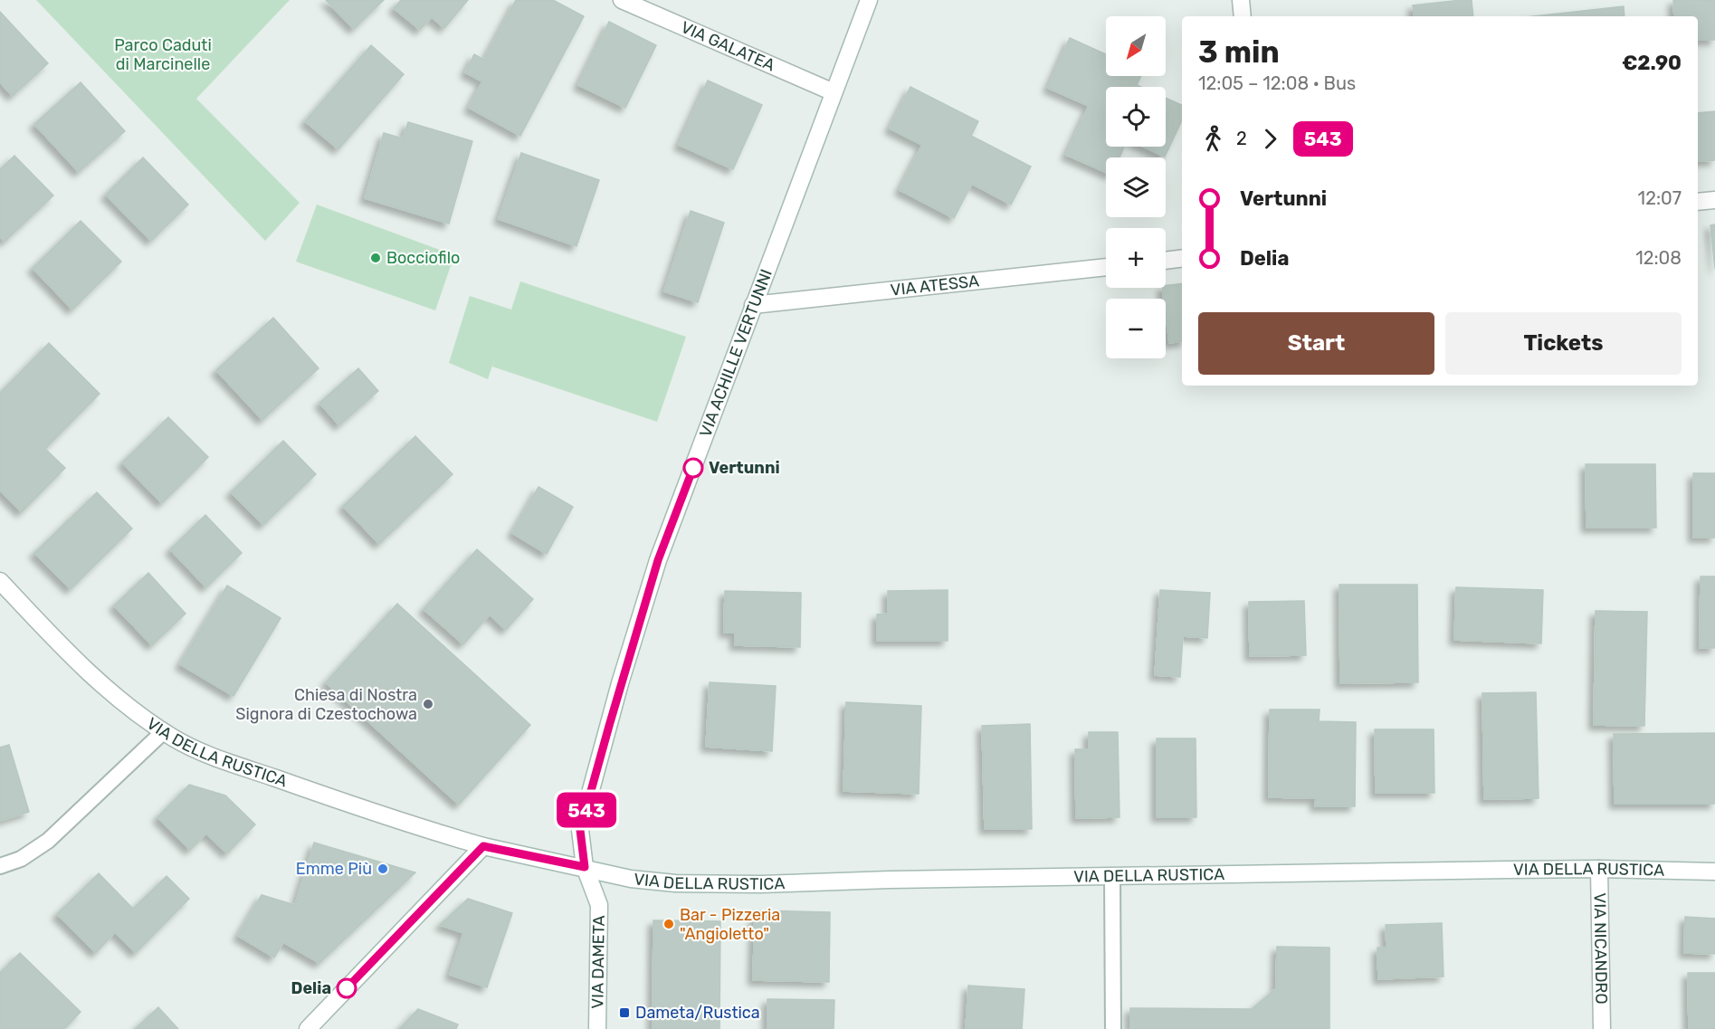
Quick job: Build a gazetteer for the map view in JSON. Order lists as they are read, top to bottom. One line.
{"streets":{"street":["VIA GALATEA","VIA ATESSA","VIA ACHILLE VERTUNNI","VIA DELLA RUSTICA","VIA NICANDRO","VIA DAMETA"]},"crossings":[["VIA GALATEA","VIA ACHILLE VERTUNNI"],["VIA ATESSA","VIA ACHILLE VERTUNNI"],["VIA ACHILLE VERTUNNI","VIA DELLA RUSTICA"],["VIA ACHILLE VERTUNNI","VIA DAMETA"],["VIA DELLA RUSTICA","VIA NICANDRO"],["VIA DELLA RUSTICA","VIA DAMETA"]],"parks":["Parco Caduti di Marcinelle"],"places":{"other":["Bocciofilo","Vertunni","Chiesa di Nostra Signora di Czestochowa","Emme Più","Bar - Pizzeria \"Angioletto\"","Delia"],"transit":["Dameta/Rustica"]},"lines":["bus line 543"],"north":"bottom left","page":{"on_map":"543","map_buttons":["+","−"],"heading":["3 min","12:05 – 12:08 · Bus","€2.90"],"legs":["2","543"],"list":[{"name":"Vertunni","value":"12:07"},{"name":"Delia","value":"12:08"}],"buttons":["Start","Tickets"]}}
